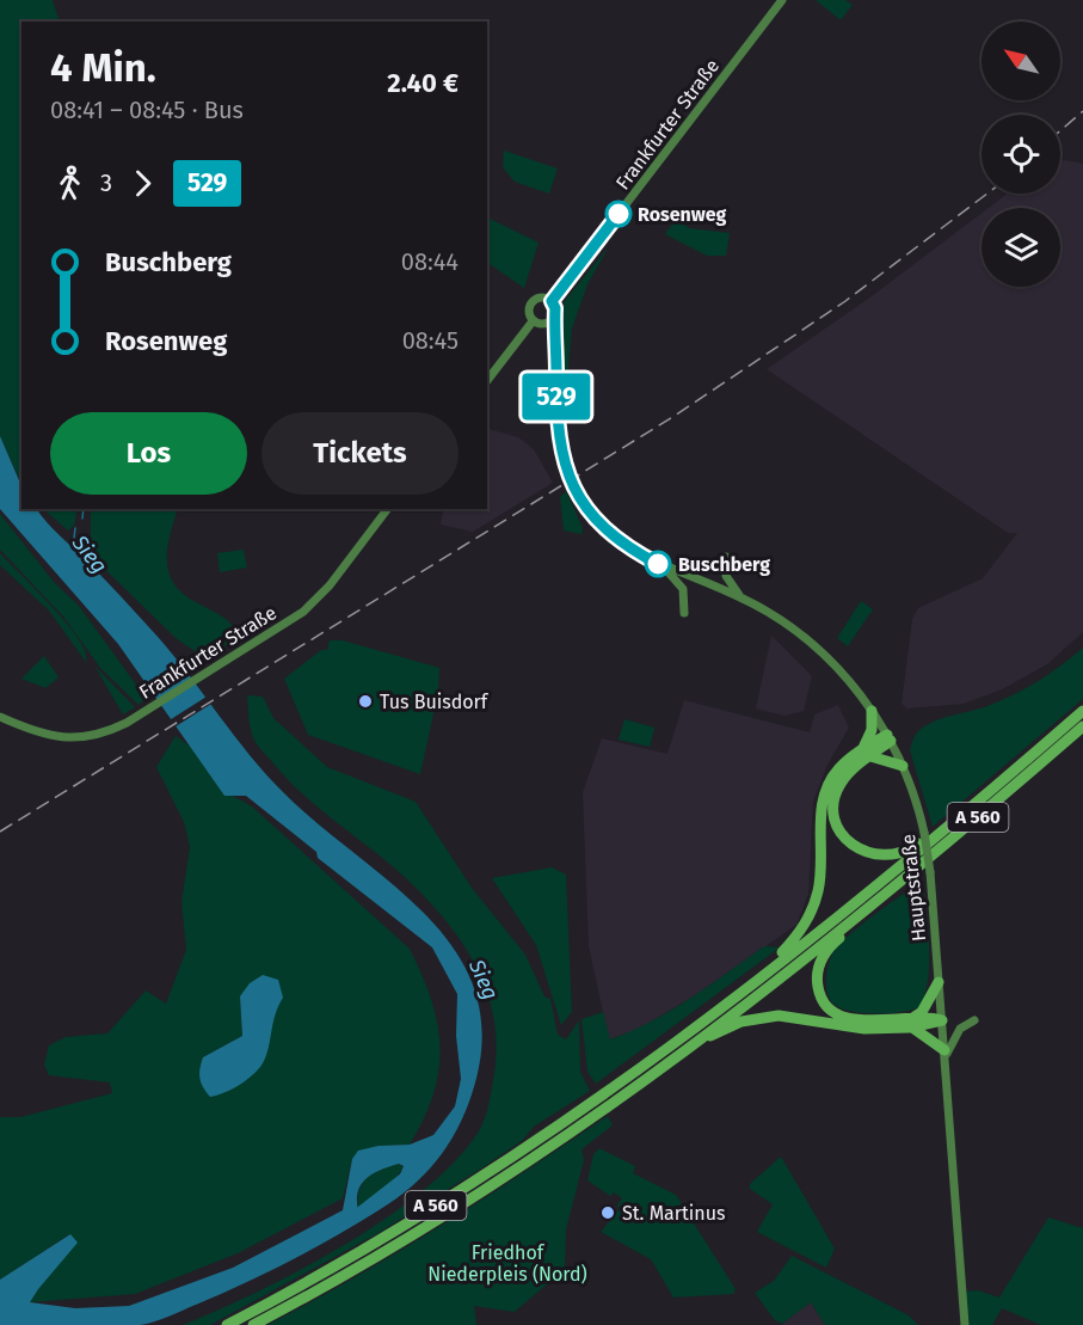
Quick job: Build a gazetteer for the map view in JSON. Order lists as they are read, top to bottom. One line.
{"streets":{"highway":["A 560"],"main road":["Frankfurter Straße","Hauptstraße"]},"water":["Sieg"],"parks":["Friedhof Niederpleis (Nord)"],"places":["Rosenweg","Buschberg","Tus Buisdorf","St. Martinus"],"lines":["bus line 529"],"north":"top left","page":{"on_map":"529","heading":["4 Min.","08:41 – 08:45 · Bus","2.40 €"],"legs":["3","529"],"list":[{"name":"Buschberg","value":"08:44"},{"name":"Rosenweg","value":"08:45"}],"buttons":["Los","Tickets"]}}
